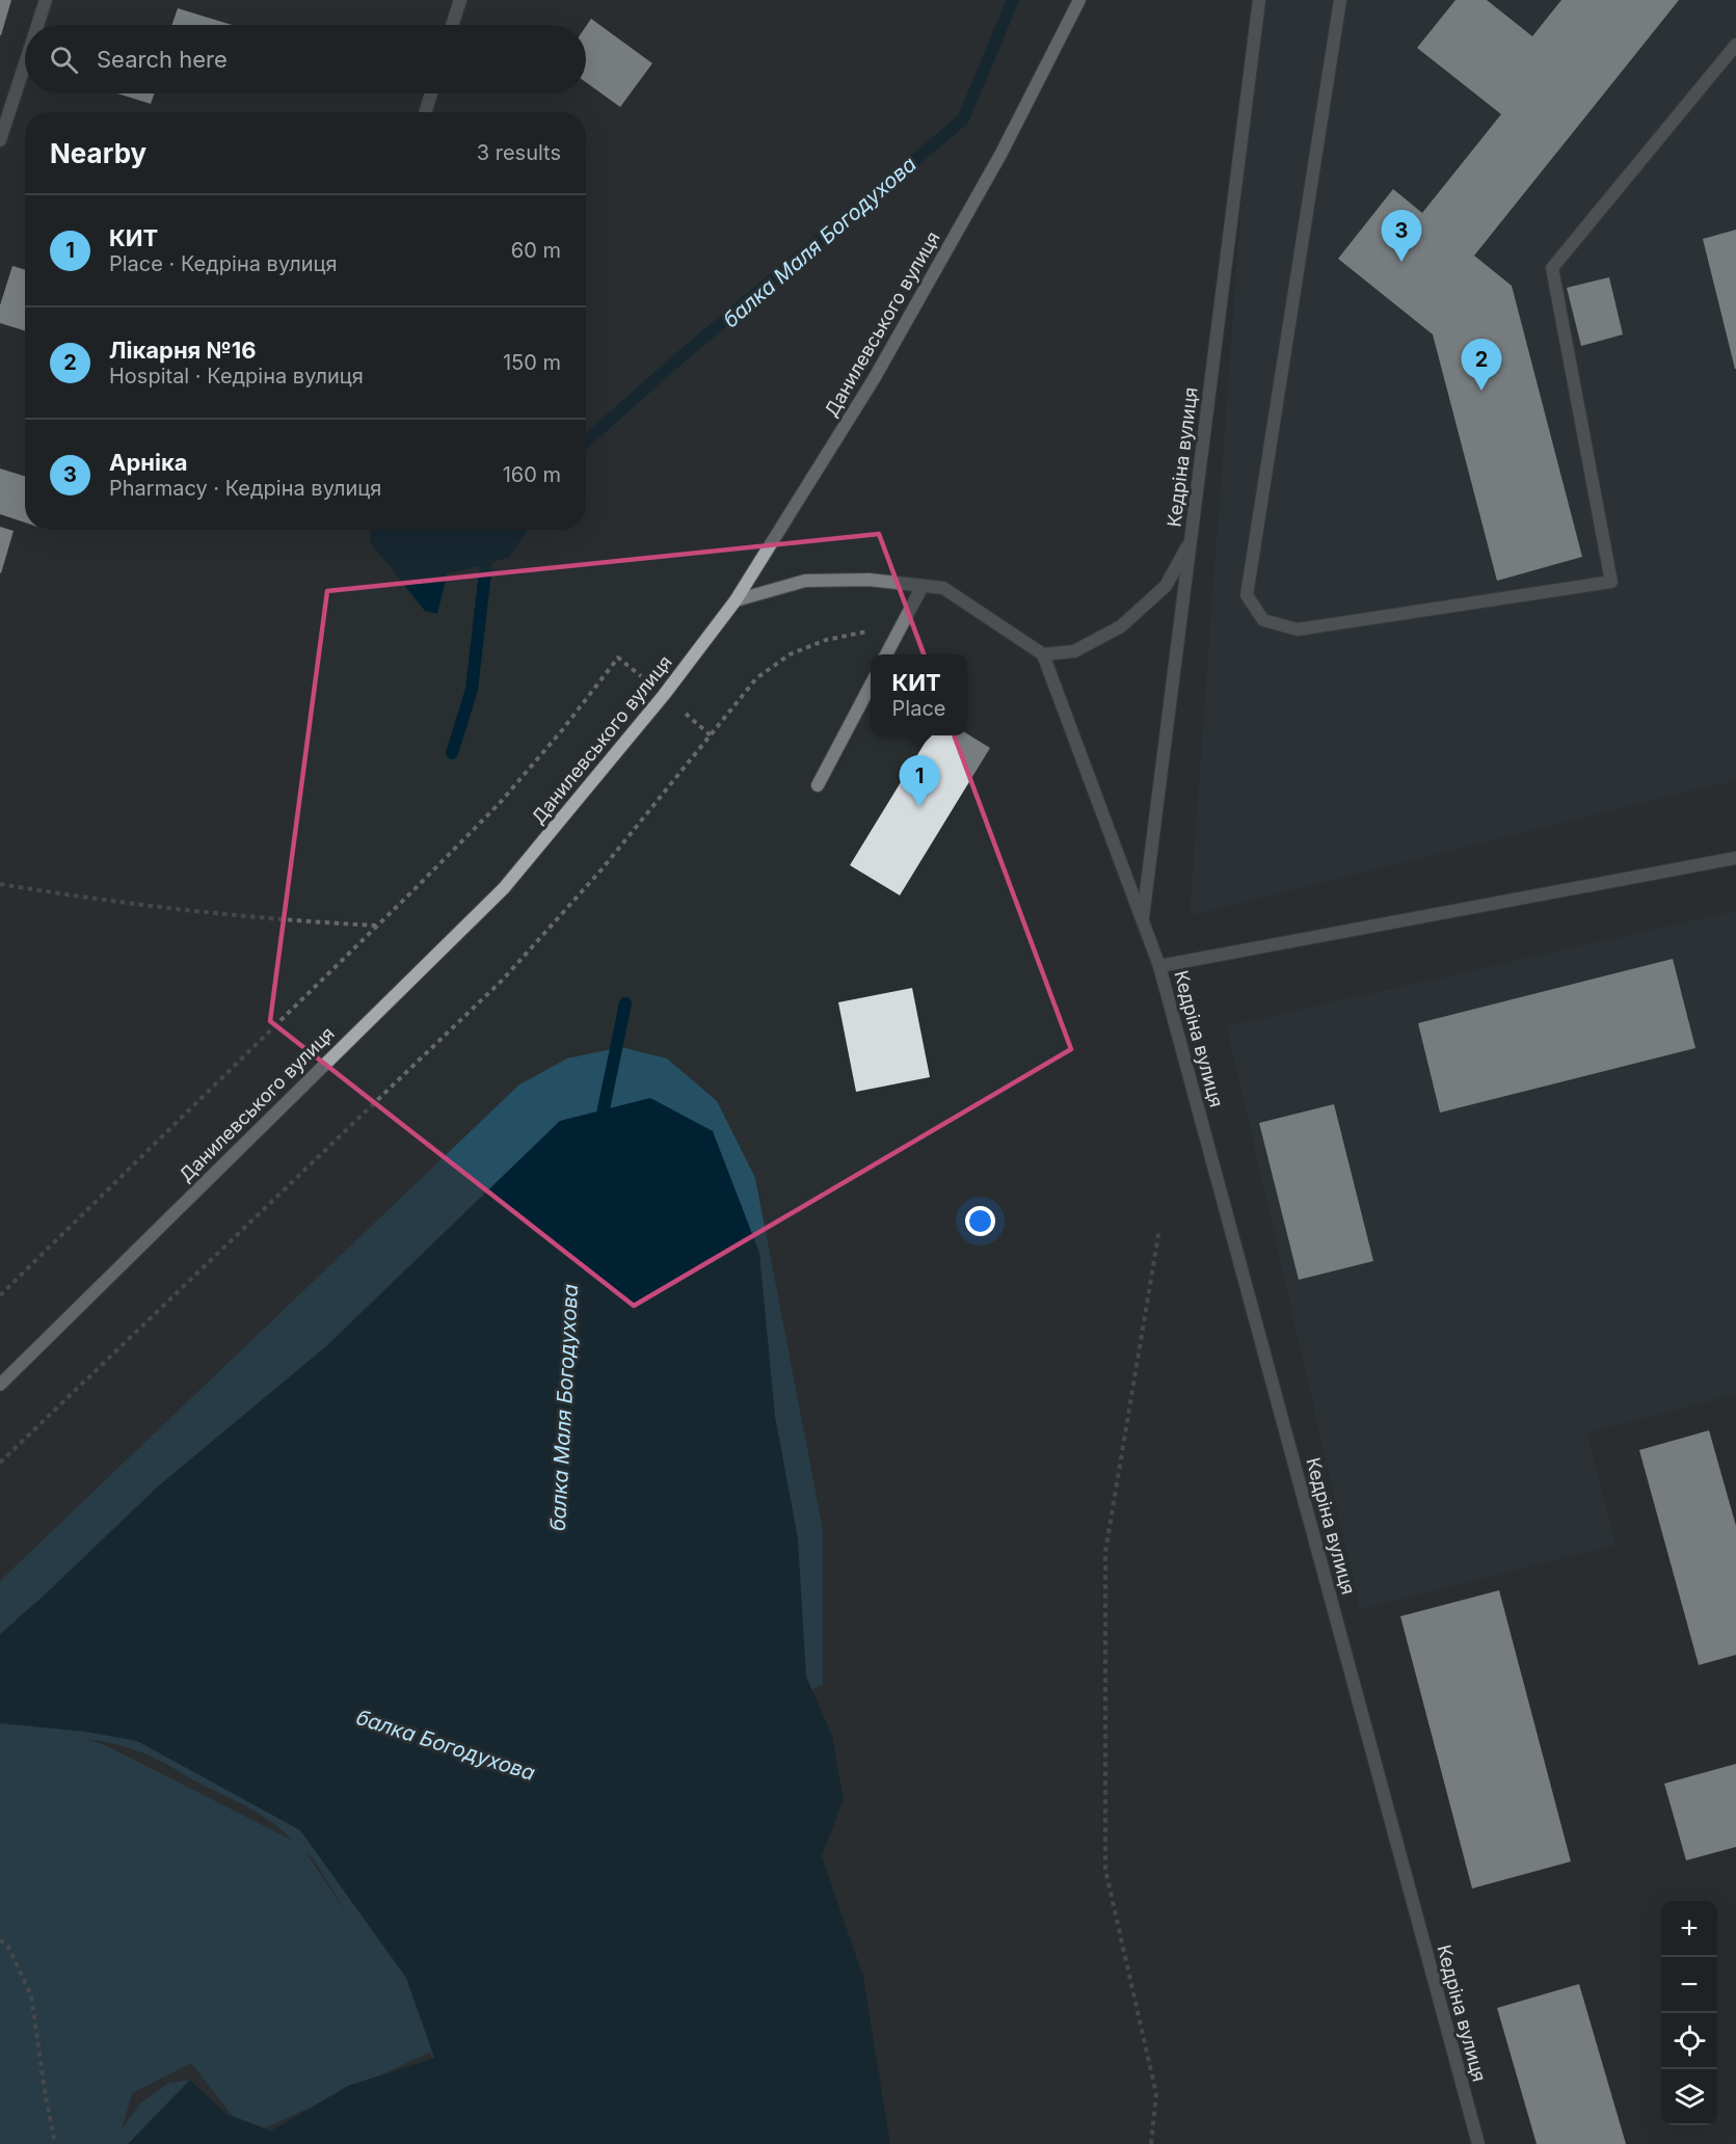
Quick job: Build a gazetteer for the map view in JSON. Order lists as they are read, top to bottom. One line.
{"streets":{"street":["Данилевського вулиця","Кедріна вулиця"]},"water":["балка Маля Богодухова","балка Богодухова"],"page":{"search":"Search here","heading":["Nearby","3 results"],"list":[{"mark":"1","name":"КИТ","note":"Place · Кедріна вулиця","value":"60 m"},{"mark":"2","name":"Лікарня №16","note":"Hospital · Кедріна вулиця","value":"150 m"},{"mark":"3","name":"Арніка","note":"Pharmacy · Кедріна вулиця","value":"160 m"}],"pins":["3","2","1"],"popup":["КИТ","Place"],"map_buttons":["+","−"]}}
